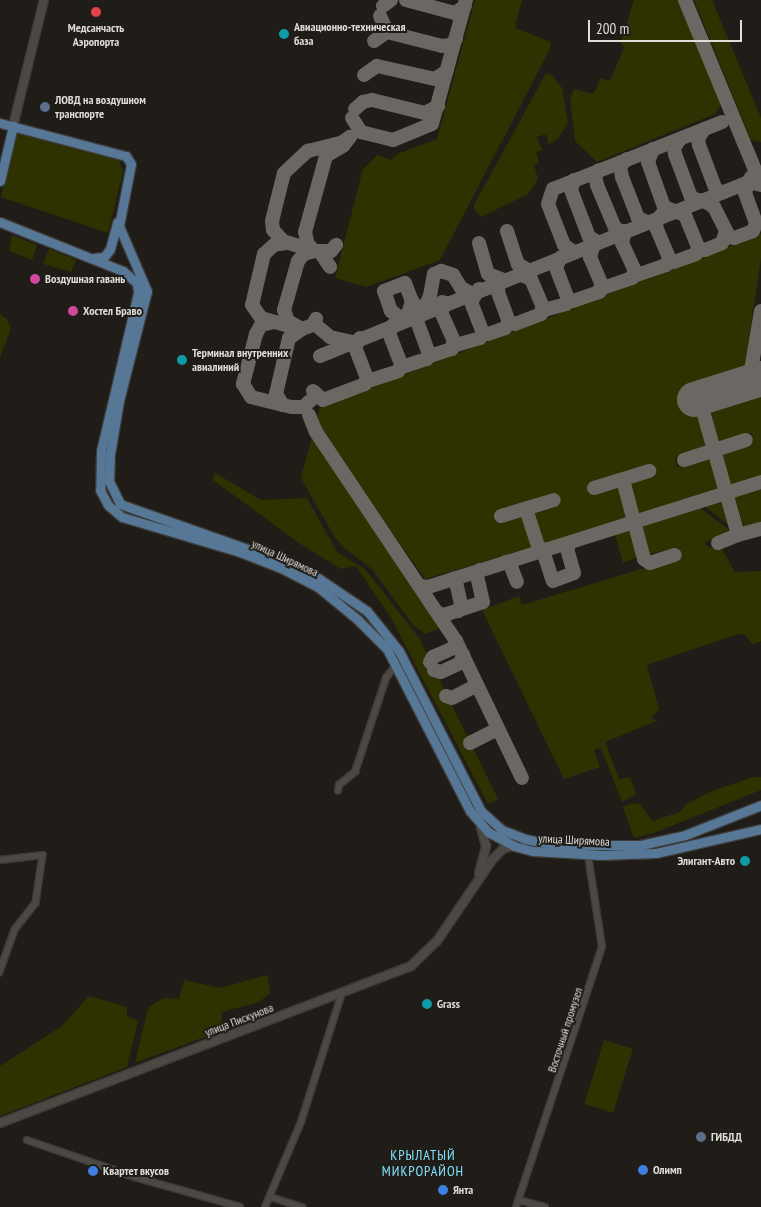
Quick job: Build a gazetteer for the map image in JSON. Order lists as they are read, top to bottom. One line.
{"streets":{"main road":["улица Ширямова"],"street":["улица Пискунова","Восточный промузел"]},"crossings":[["улица Ширямова","улица Пискунова"],["улица Ширямова","Восточный промузел"]],"districts":["КРЫЛАТЫЙ МИКРОРАЙОН"],"places":["Медсанчасть Аэропорта","Авиационно-техническая база","ЛОВД на воздушном транспорте","Воздушная гавань","Хостел Браво","Терминал внутренних авиалиний","Элигант-Авто","Grass","ГИБДД","Олимп","Квартет вкусов","Янта"],"scale_bar":"200 m"}
